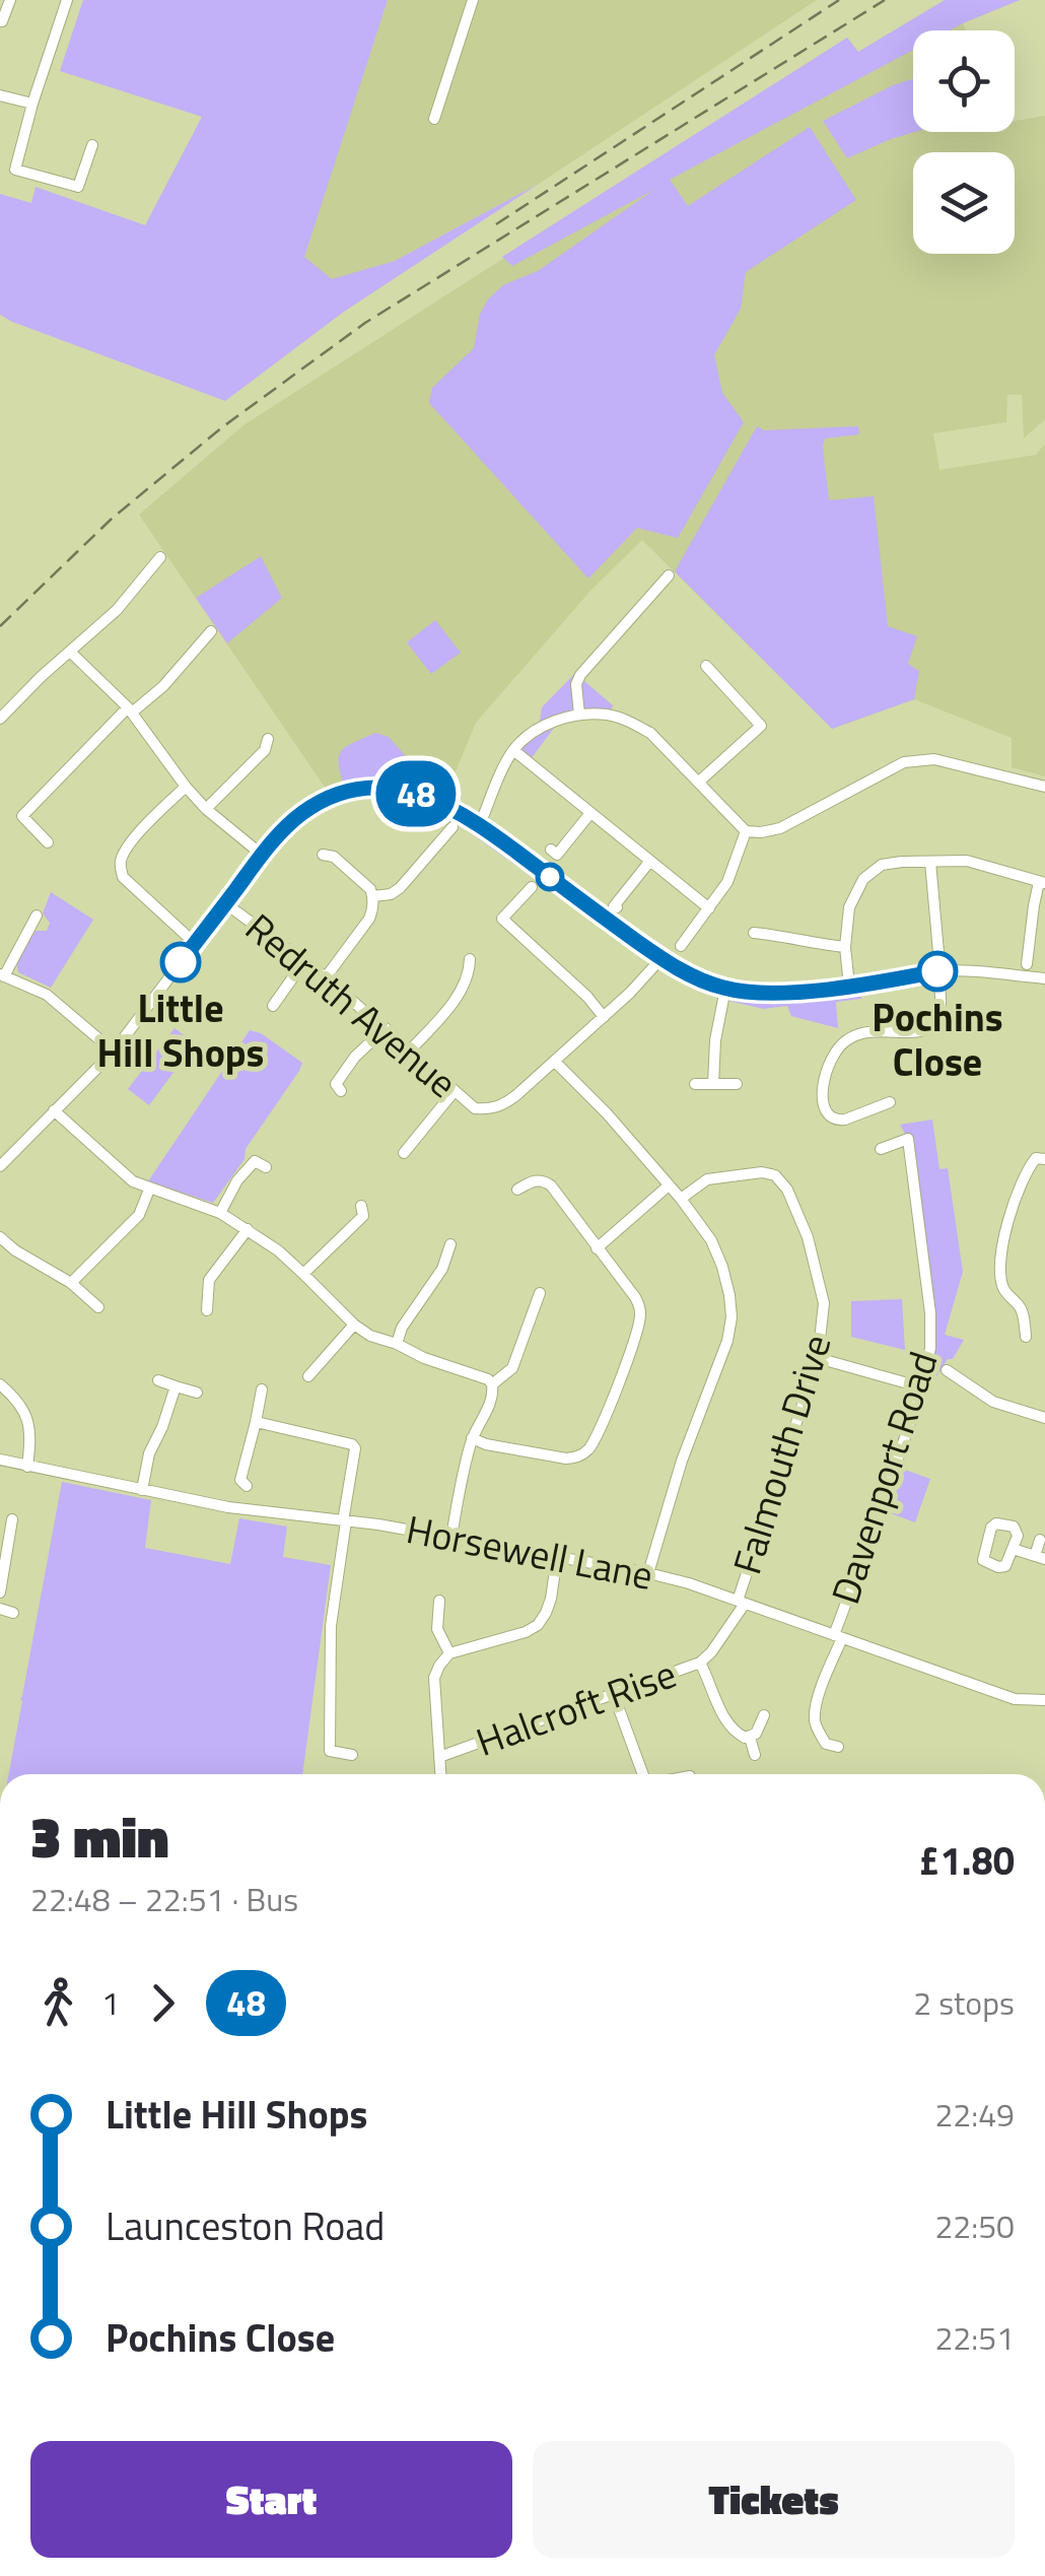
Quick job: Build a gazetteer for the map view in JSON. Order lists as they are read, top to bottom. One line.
{"streets":{"street":["Redruth Avenue","Falmouth Drive","Davenport Road","Horsewell Lane","Halcroft Rise"]},"crossings":[["Falmouth Drive","Horsewell Lane"],["Falmouth Drive","Halcroft Rise"],["Davenport Road","Horsewell Lane"],["Horsewell Lane","Halcroft Rise"]],"places":["Little Hill Shops","Pochins Close"],"lines":["bus line 48"],"page":{"on_map":"48","heading":["3 min","22:48 – 22:51 · Bus","£1.80"],"legs":["1","48","2 stops"],"list":[{"name":"Little Hill Shops","value":"22:49"},{"name":"Launceston Road","value":"22:50"},{"name":"Pochins Close","value":"22:51"}],"buttons":["Start","Tickets"]}}
